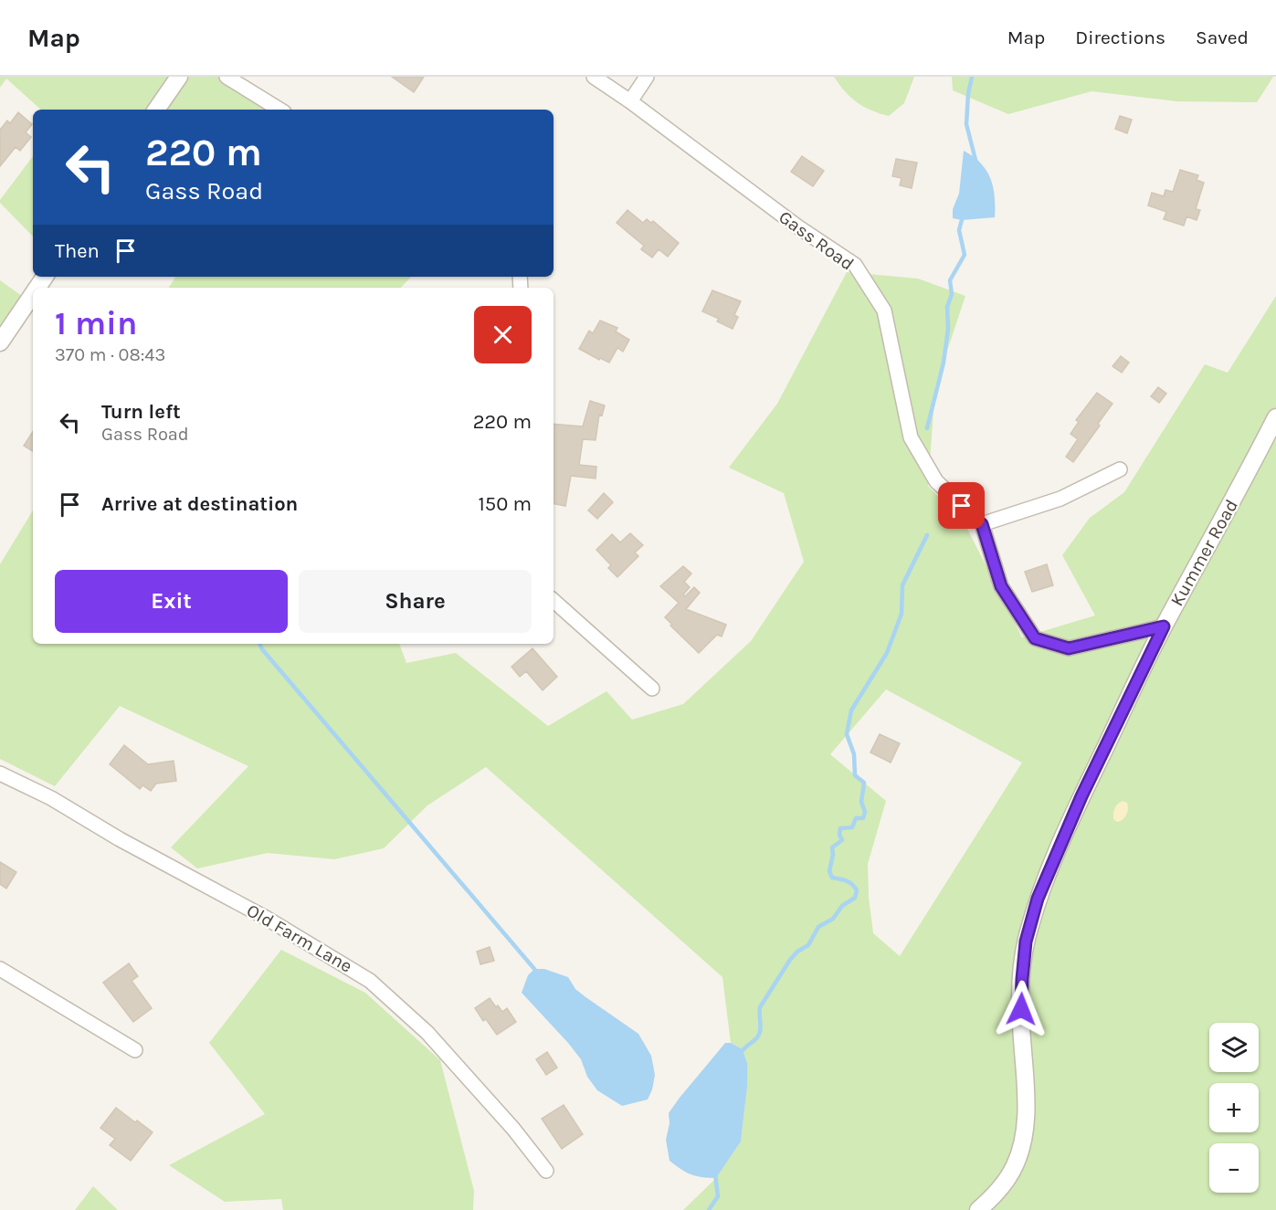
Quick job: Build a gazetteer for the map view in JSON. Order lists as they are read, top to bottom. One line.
{"streets":{"street":["Gass Road","Kummer Road","Old Farm Lane"]},"crossings":[["Gass Road","Kummer Road"]],"page":{"header":"Map","nav":["Map","Directions","Saved"],"turn":["220 m","Gass Road"],"then":"Then","heading":["1 min","370 m · 08:43"],"list":[{"name":"Turn left","note":"Gass Road","value":"220 m"},{"name":"Arrive at destination","value":"150 m"}],"buttons":["Exit","Share"],"map_buttons":["+","−"]}}
